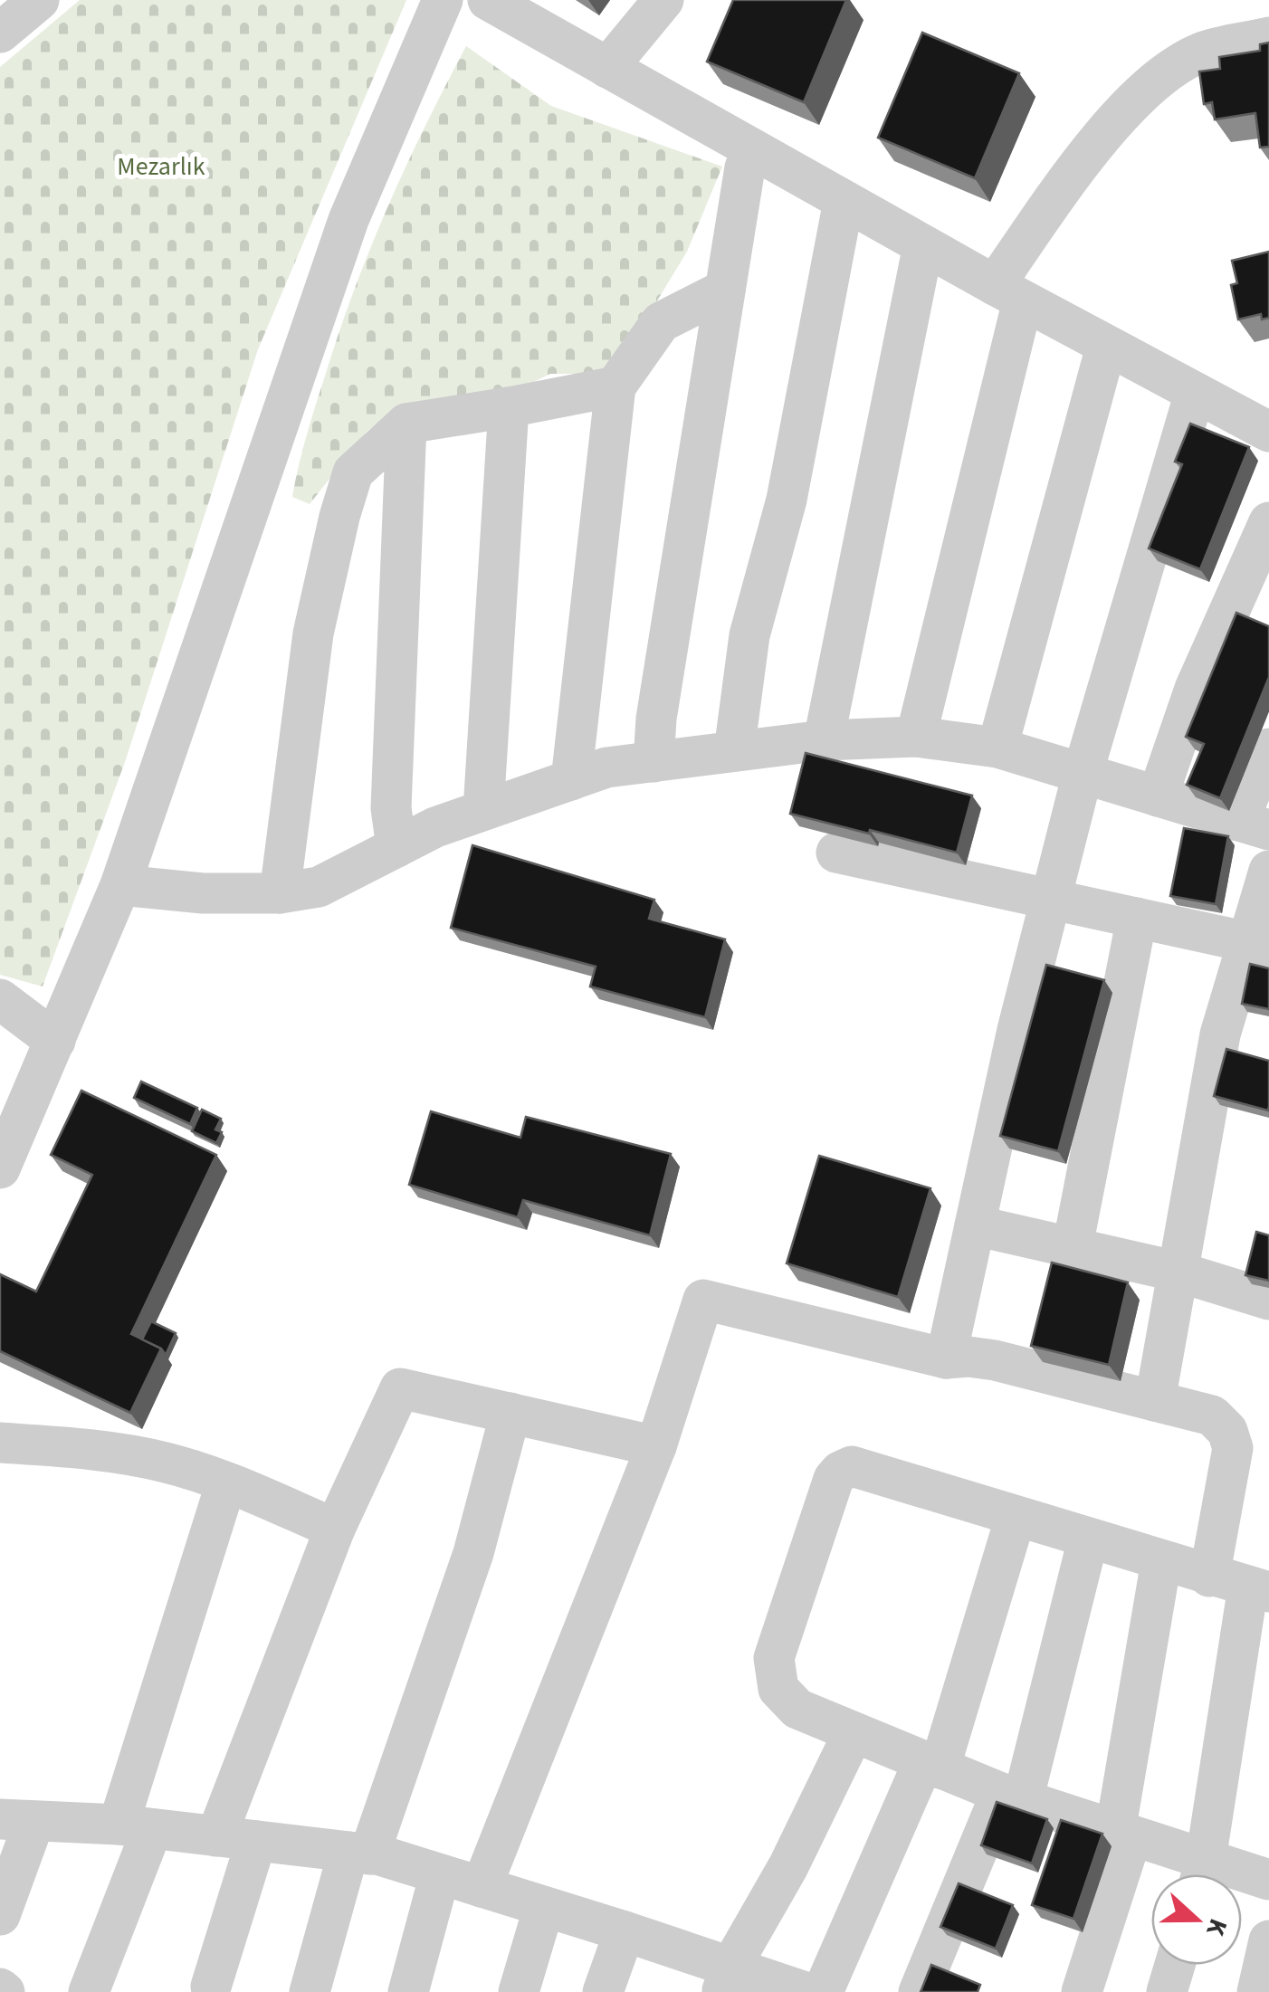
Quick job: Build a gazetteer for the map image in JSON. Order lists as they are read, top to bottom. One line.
{"parks":["Mezarlık"],"north":"right"}
